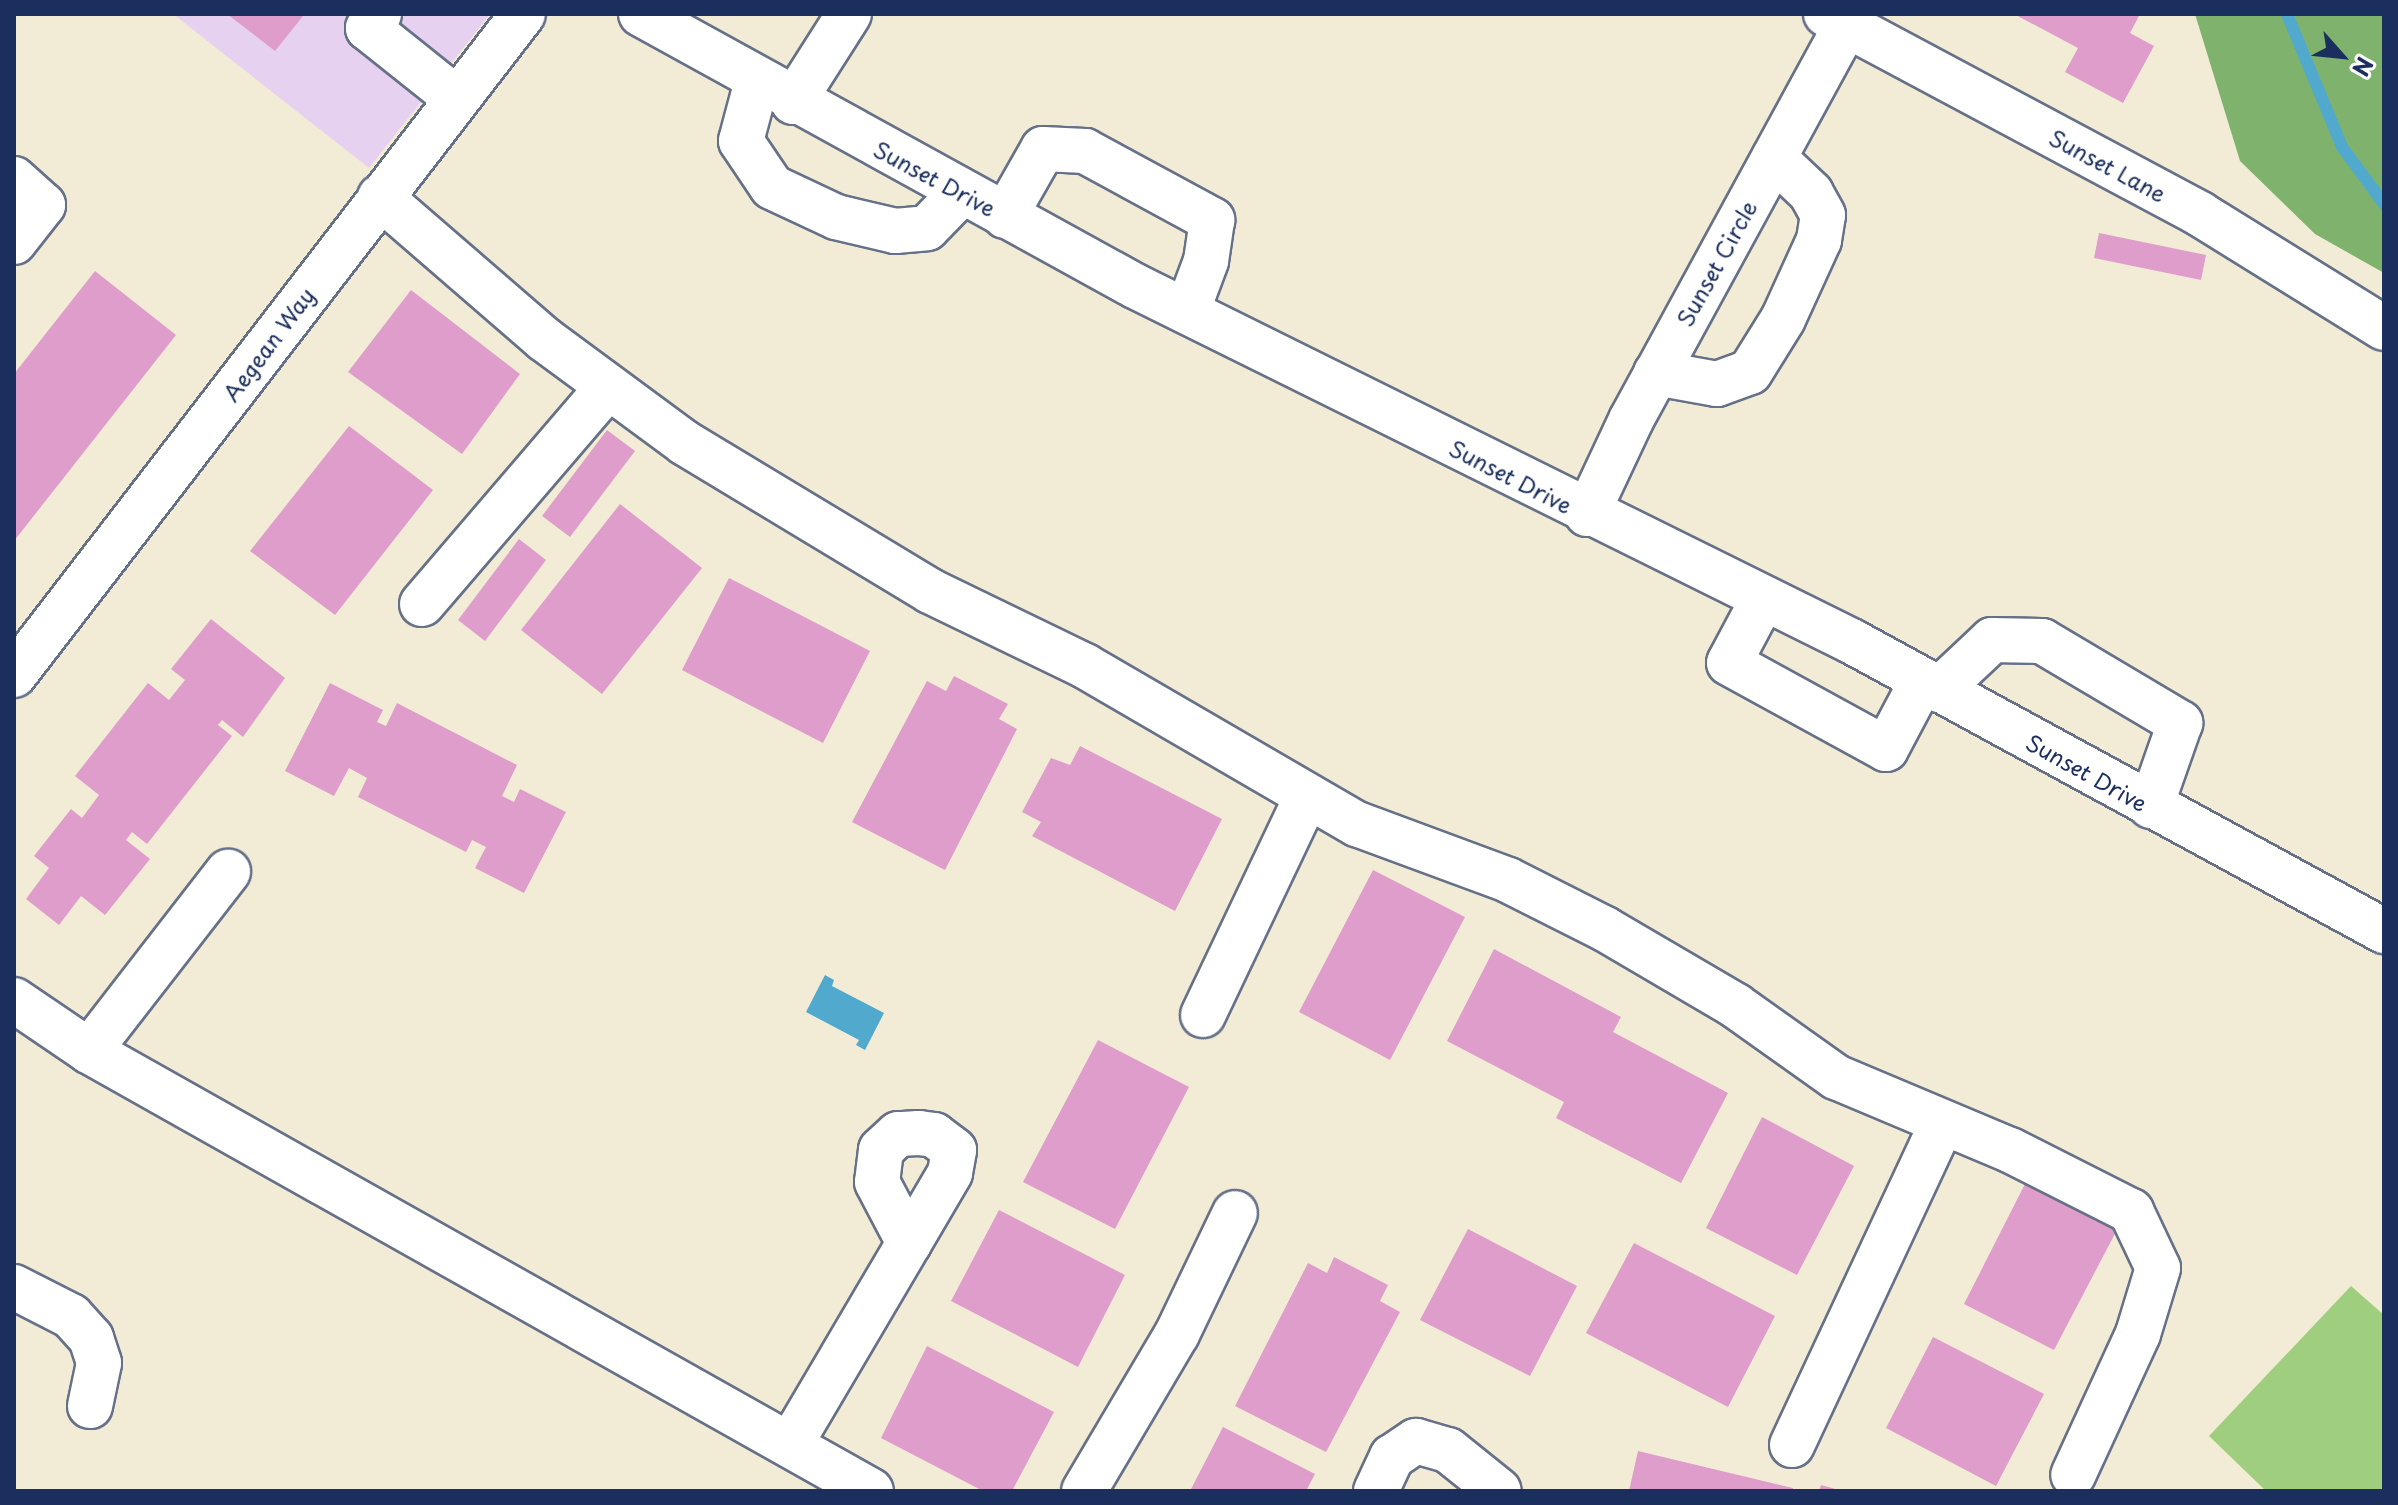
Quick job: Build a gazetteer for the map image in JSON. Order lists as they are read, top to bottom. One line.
{"streets":{"street":["Sunset Lane","Sunset Drive","Sunset Circle","Aegean Way"]},"crossings":[["Sunset Lane","Sunset Circle"],["Sunset Drive","Sunset Circle"]],"north":"bottom right"}
